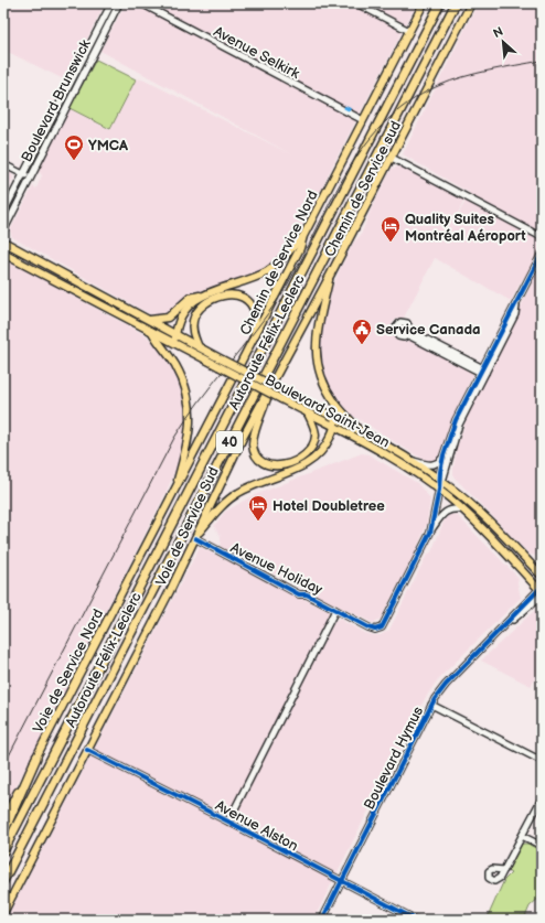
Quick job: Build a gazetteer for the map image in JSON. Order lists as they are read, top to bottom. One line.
{"streets":{"highway":["Autoroute Félix-Leclerc","40"],"main road":["Chemin de Service sud","Chemin de Service Nord","Boulevard Saint-Jean","Voie de Service Sud","Voie de Service Nord"],"street":["Avenue Selkirk","Boulevard Brunswick","Avenue Holiday","Boulevard Hymus","Avenue Alston"]},"crossings":[["Avenue Selkirk","Chemin de Service Nord"],["Chemin de Service sud","Voie de Service Sud"],["Chemin de Service Nord","Voie de Service Nord"],["Boulevard Saint-Jean","Avenue Holiday"],["Boulevard Saint-Jean","Boulevard Hymus"],["Voie de Service Sud","Avenue Holiday"],["Voie de Service Sud","Avenue Alston"],["Boulevard Hymus","Avenue Alston"]],"places":{"sports":["YMCA"],"hotel":["Quality Suites Montréal Aéroport","Hotel Doubletree"],"public building":["Service Canada"]},"north":"top left"}
